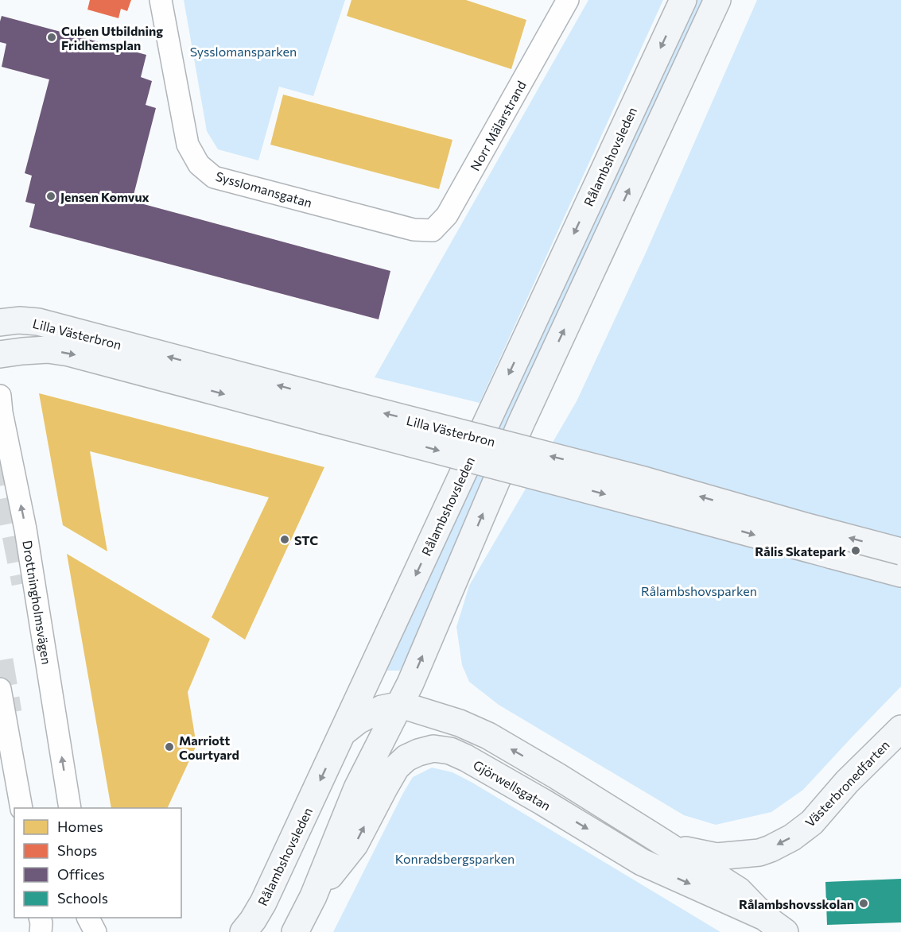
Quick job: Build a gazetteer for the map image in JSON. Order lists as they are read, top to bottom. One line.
{"streets":{"main road":["Rålambshovsleden","Lilla Västerbron","Västerbronedfarten","Gjörwellsgatan"],"street":["Norr Mälarstrand","Sysslomansgatan","Drottningholmsvägen"]},"crossings":[["Norr Mälarstrand","Sysslomansgatan"],["Västerbronedfarten","Gjörwellsgatan"]],"one_way":["Drottningholmsvägen","Västerbronedfarten"],"parks":["Sysslomansparken","Rålambshovsparken","Konradsbergsparken"],"places":["Cuben Utbildning Fridhemsplan","Jensen Komvux","STC","Rålis Skatepark","Marriott Courtyard","Rålambshovsskolan"],"legend":["Homes","Shops","Offices","Schools"]}
